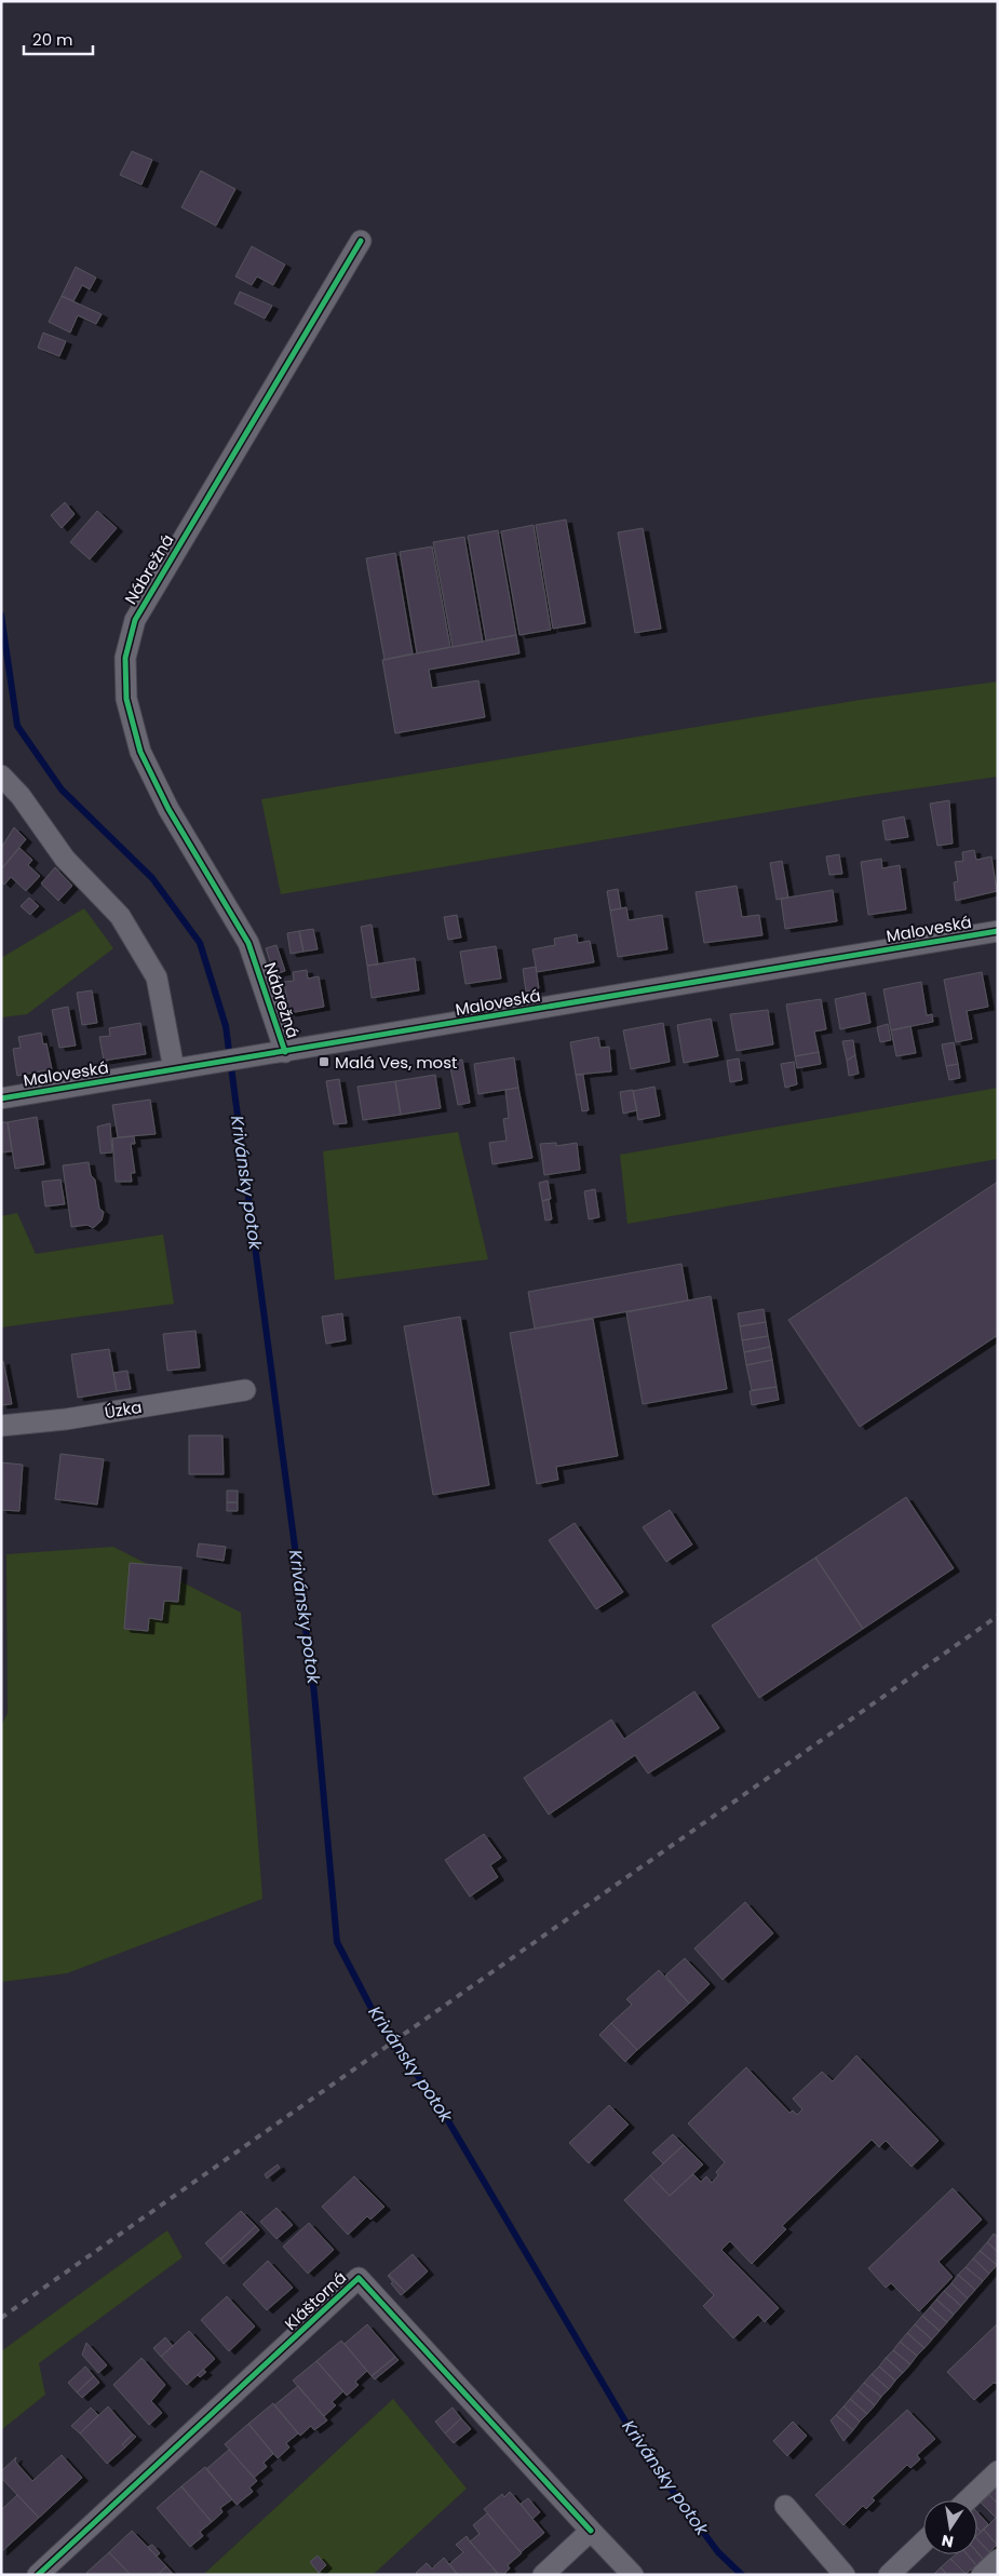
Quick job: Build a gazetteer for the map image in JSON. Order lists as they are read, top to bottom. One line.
{"streets":{"street":["Nábrežná","Maloveská","Úzka","Kláštorná"]},"crossings":[["Nábrežná","Maloveská"]],"water":["Krivánsky potok"],"places":{"transit":["Malá Ves, most"]},"scale_bar":"20 m","north":"bottom"}
